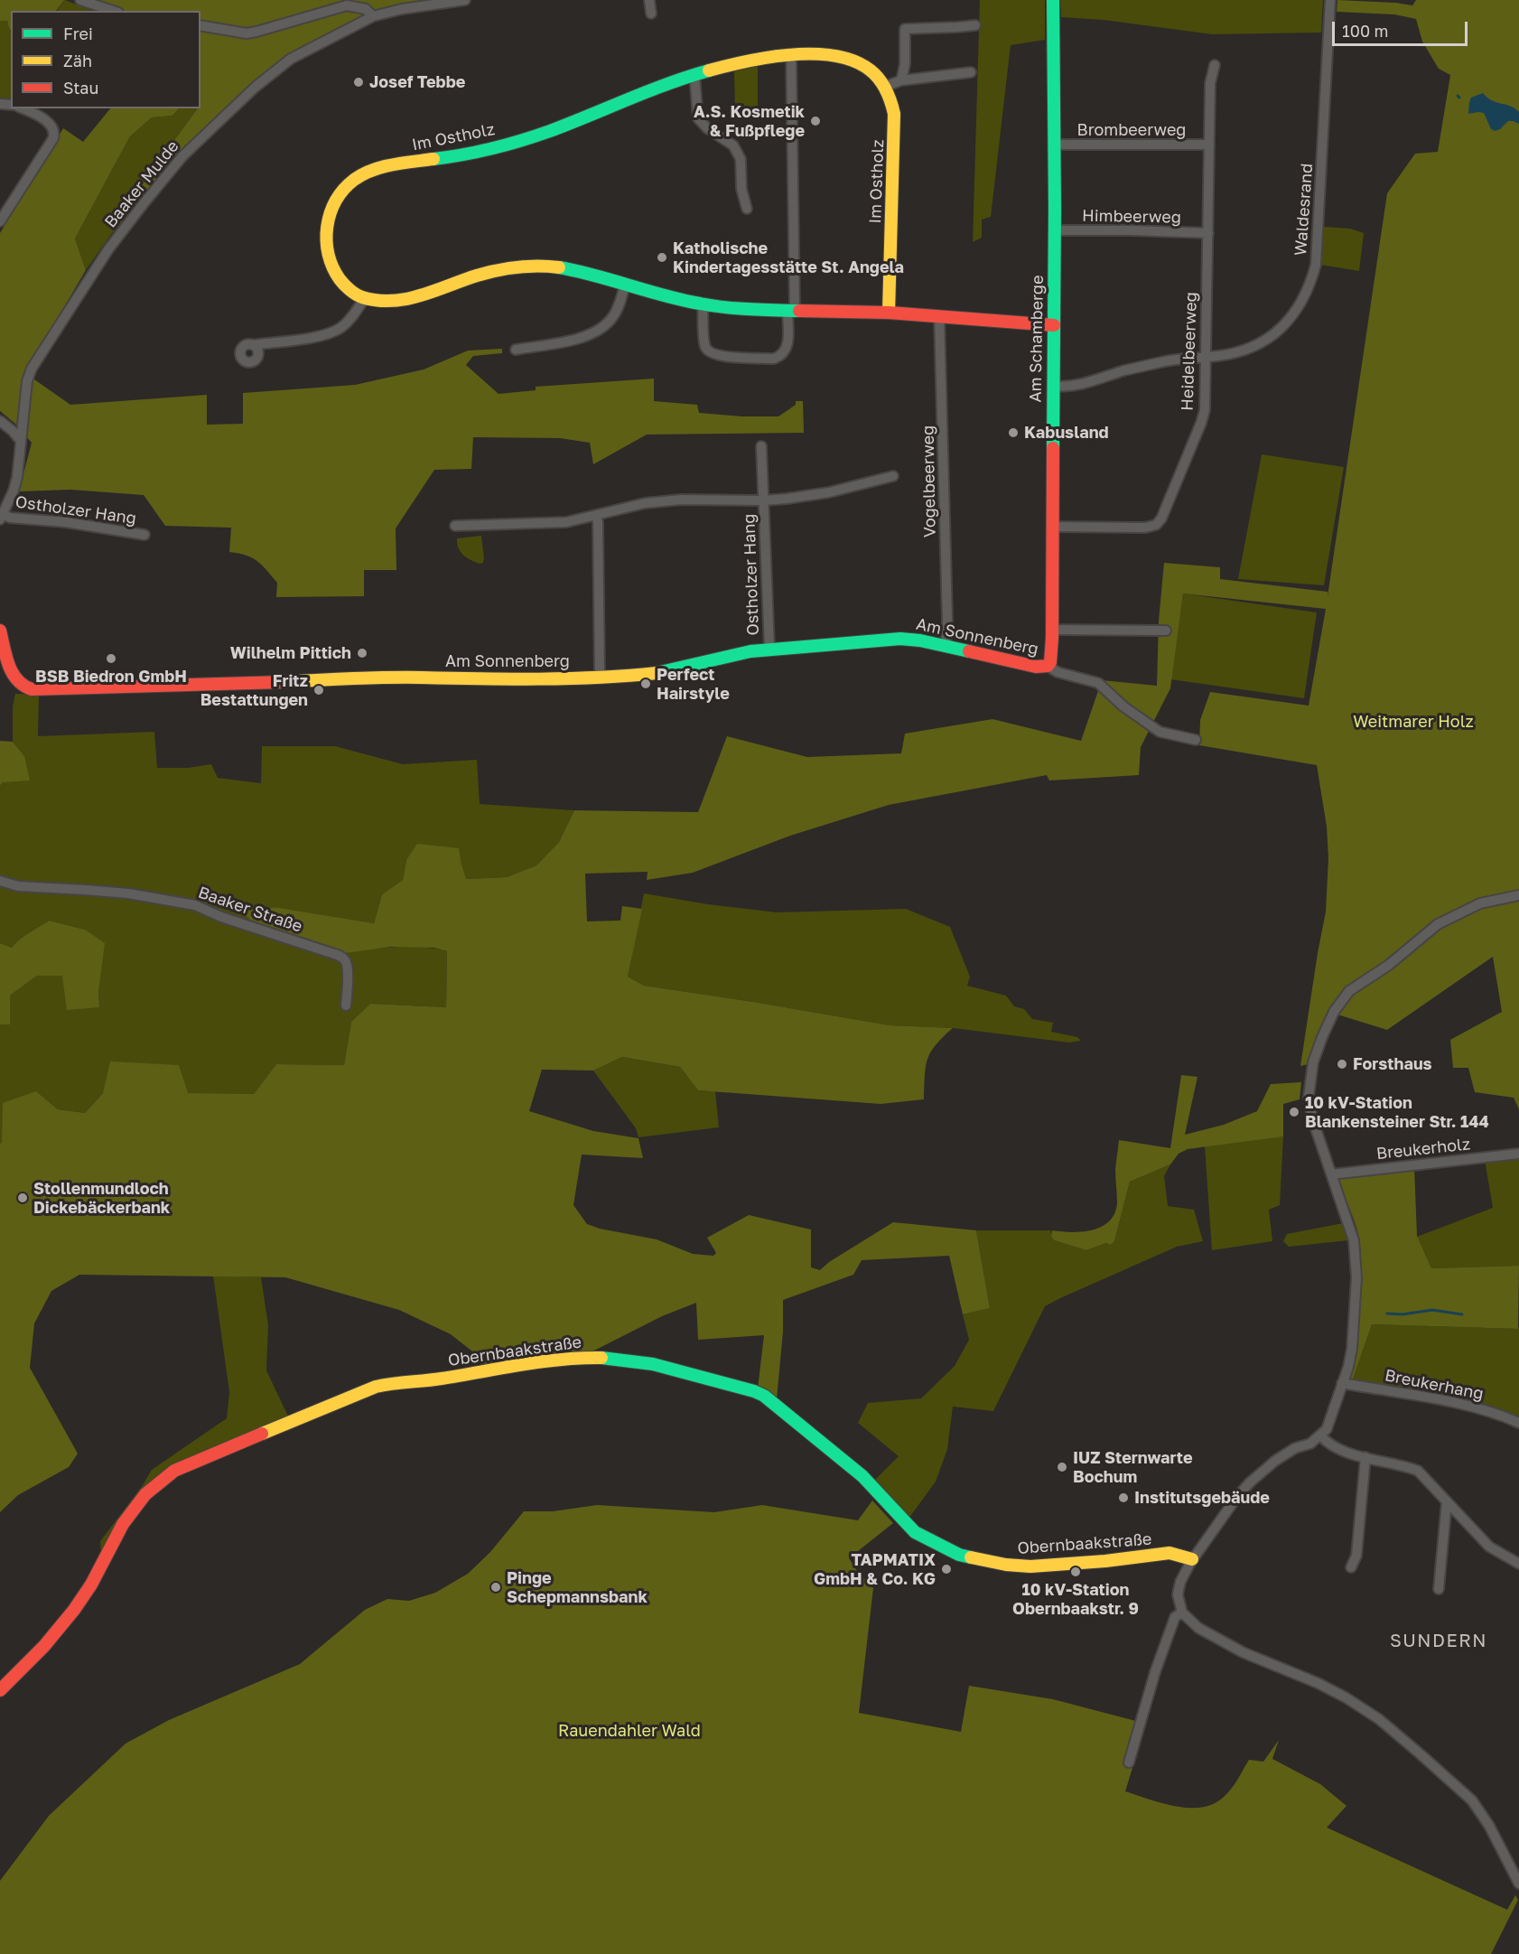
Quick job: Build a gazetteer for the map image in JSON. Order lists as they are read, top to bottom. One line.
{"streets":{"street":["Brombeerweg","Im Ostholz","Baaker Mulde","Waldesrand","Himbeerweg","Am Schamberge","Heidelbeerweg","Vogelbeerweg","Ostholzer Hang","Am Sonnenberg","Baaker Straße","Breukerholz","Obernbaakstraße","Breukerhang"]},"crossings":[["Brombeerweg","Am Schamberge"],["Brombeerweg","Heidelbeerweg"],["Im Ostholz","Am Schamberge"],["Im Ostholz","Vogelbeerweg"],["Waldesrand","Am Schamberge"],["Waldesrand","Heidelbeerweg"],["Himbeerweg","Am Schamberge"],["Himbeerweg","Heidelbeerweg"],["Am Schamberge","Heidelbeerweg"],["Am Schamberge","Am Sonnenberg"],["Vogelbeerweg","Am Sonnenberg"],["Ostholzer Hang","Am Sonnenberg"]],"districts":["SUNDERN"],"parks":["Weitmarer Holz","Rauendahler Wald"],"places":["Josef Tebbe","A.S. Kosmetik & Fußpflege","Katholische Kindertagesstätte St. Angela","Kabusland","Wilhelm Pittich","BSB Biedron GmbH","Perfect Hairstyle","Fritz Bestattungen","Forsthaus","10 kV-Station Blankensteiner Str. 144","Stollenmundloch Dickebäckerbank","IUZ Sternwarte Bochum","Institutsgebäude","TAPMATIX GmbH & Co. KG","10 kV-Station Obernbaakstr. 9","Pinge Schepmannsbank"],"legend":["Frei","Zäh","Stau"],"scale_bar":"100 m"}
